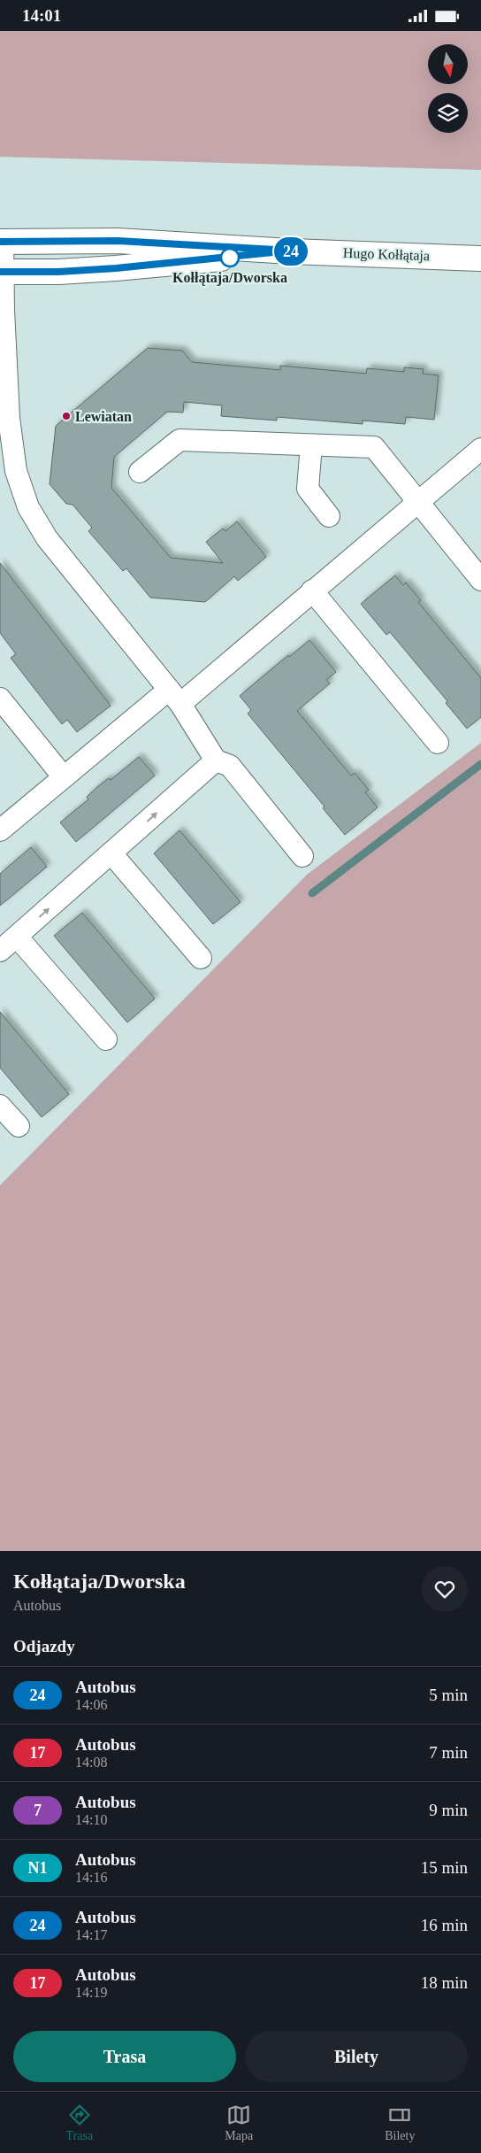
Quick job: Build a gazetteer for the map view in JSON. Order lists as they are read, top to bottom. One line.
{"streets":{"street":["Hugo Kołłątaja"]},"places":["Kołłątaja/Dworska","Lewiatan"],"lines":["bus line 24"],"north":"bottom","page":{"status":"14:01","on_map":"24","heading":[["Kołłątaja/Dworska","Autobus"],"Odjazdy"],"list":[{"mark":"24","name":"Autobus","note":"14:06","value":"5 min"},{"mark":"17","name":"Autobus","note":"14:08","value":"7 min"},{"mark":"7","name":"Autobus","note":"14:10","value":"9 min"},{"mark":"N1","name":"Autobus","note":"14:16","value":"15 min"},{"mark":"24","name":"Autobus","note":"14:17","value":"16 min"},{"mark":"17","name":"Autobus","note":"14:19","value":"18 min"}],"buttons":["Trasa","Bilety"],"tabs":["Trasa","Mapa","Bilety"]}}
